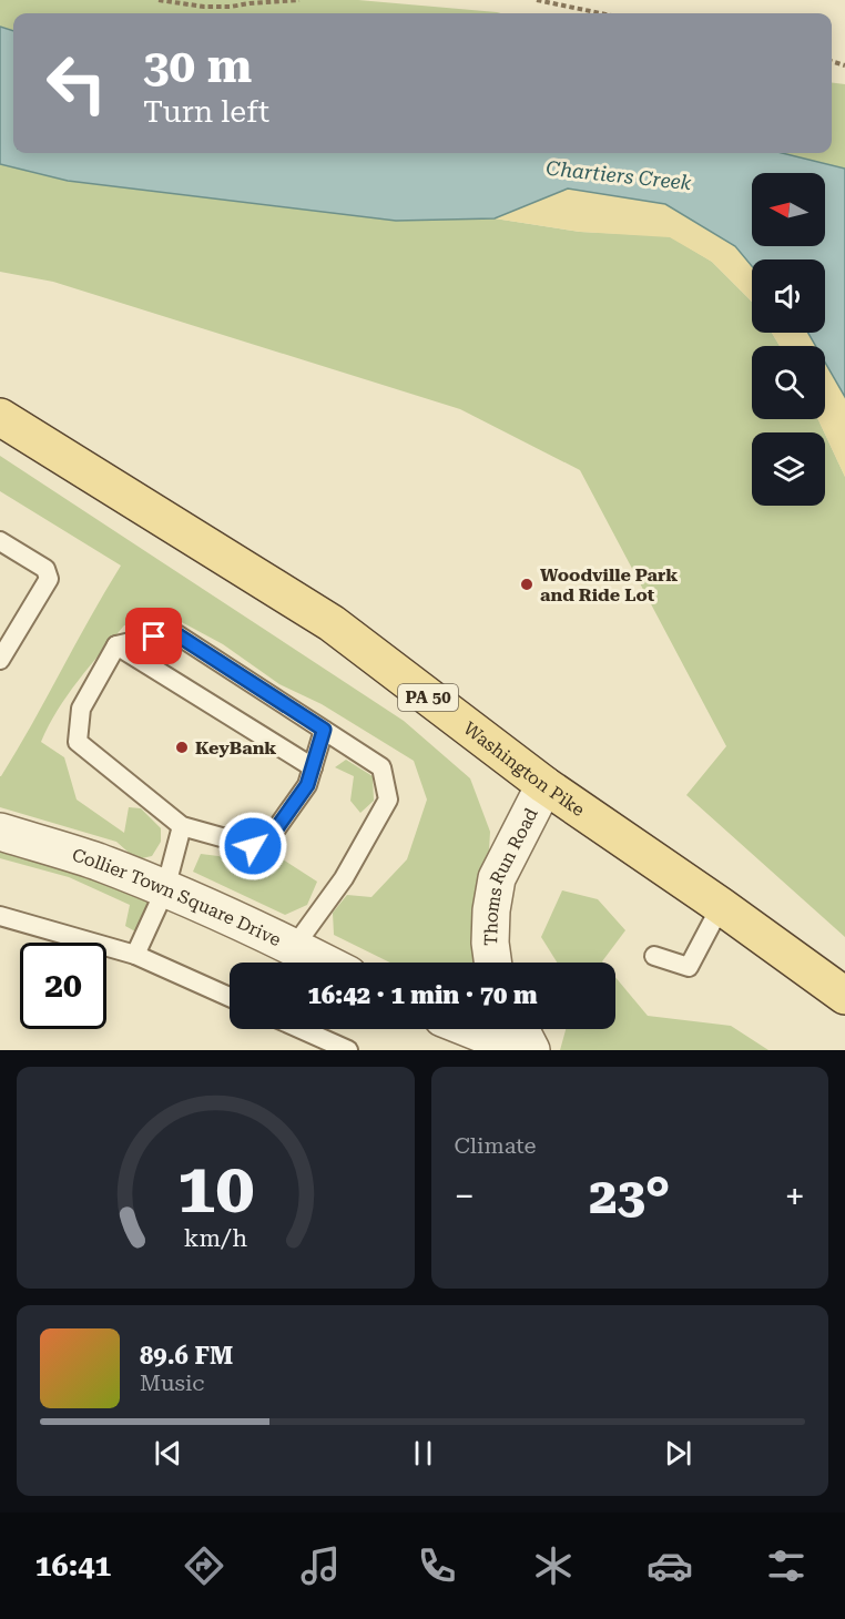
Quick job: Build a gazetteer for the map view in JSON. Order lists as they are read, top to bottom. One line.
{"streets":{"main road":["PA 50","Washington Pike"],"street":["Thoms Run Road","Collier Town Square Drive"]},"crossings":[["Washington Pike","Thoms Run Road"]],"water":["Chartiers Creek"],"places":["Woodville Park and Ride Lot","KeyBank"],"north":"left","page":{"turn":["30 m","Turn left"],"limit":"20","trip":"16:42 · 1 min · 70 m","tile":"Climate","heat":["−","23°","+"],"song":["89.6 FM","Music"],"tabs":"16:41","gauge":["10","km/h"]}}
